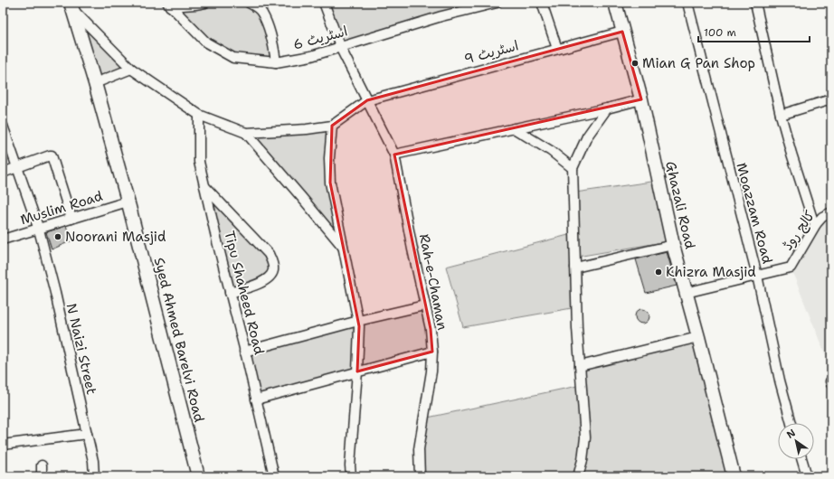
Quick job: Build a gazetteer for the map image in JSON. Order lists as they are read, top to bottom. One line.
{"streets":{"main road":["Ghazali Road","Syed Ahmed Barelvi Road"],"street":["اسٹریٹ 6","اسٹریٹ 9","Muslim Road","Moazzam Road","کالج روڈ","Rah-e-Chaman","Tipu Shaheed Road","N Naizi Street"]},"crossings":[["اسٹریٹ 6","Rah-e-Chaman"],["اسٹریٹ 9","Ghazali Road"],["اسٹریٹ 9","Rah-e-Chaman"],["Ghazali Road","کالج روڈ"],["Muslim Road","Syed Ahmed Barelvi Road"],["Muslim Road","N Naizi Street"],["Moazzam Road","کالج روڈ"]],"places":["Mian G Pan Shop","Noorani Masjid","Khizra Masjid"],"scale_bar":"100 m","north":"top left"}
